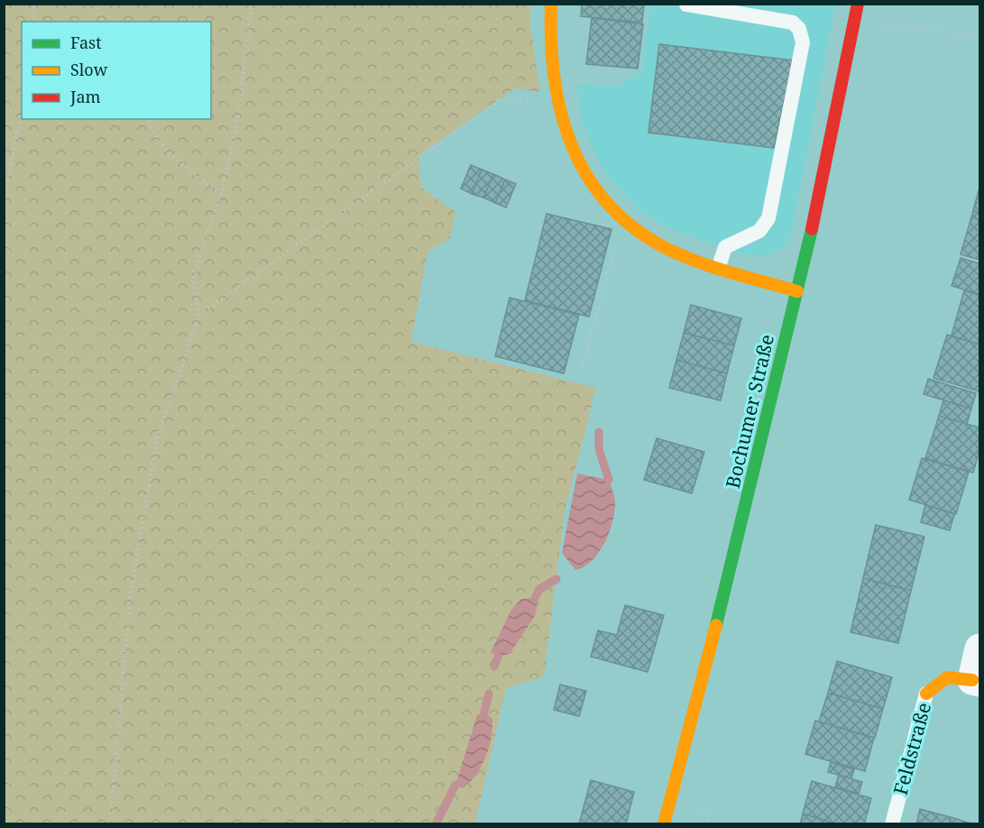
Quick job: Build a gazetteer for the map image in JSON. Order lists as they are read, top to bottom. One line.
{"streets":{"main road":["Bochumer Straße","Feldstraße"]},"legend":["Fast","Slow","Jam"]}
